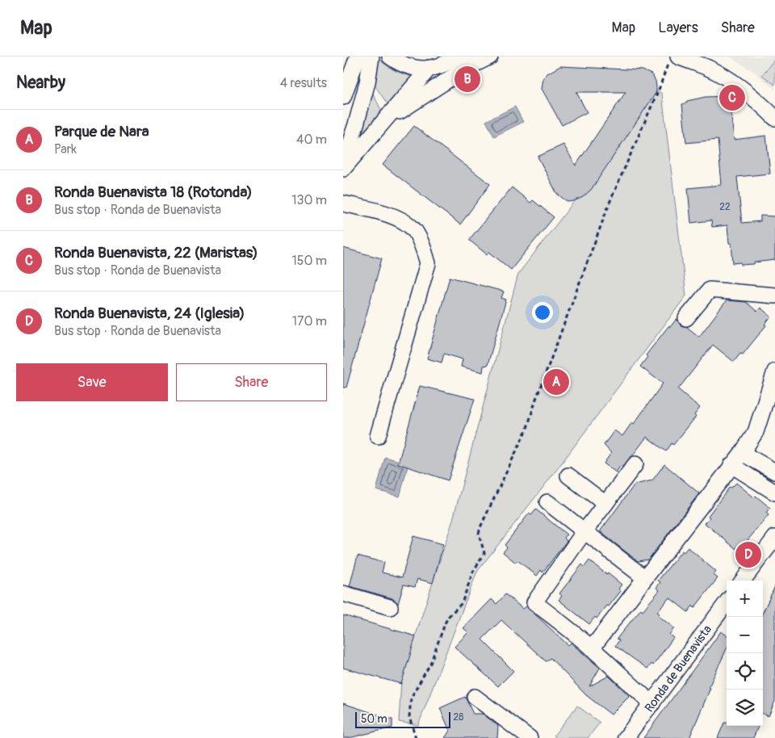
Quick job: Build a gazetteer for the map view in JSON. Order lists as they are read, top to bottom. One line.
{"streets":{"street":["Ronda de Buenavista"]},"house_numbers":["22","28"],"scale_bar":"50 m","page":{"header":"Map","nav":["Map","Layers","Share"],"heading":["Nearby","4 results"],"pins":["B","C","A","D"],"list":[{"mark":"A","name":"Parque de Nara","note":"Park","value":"40 m"},{"mark":"B","name":"Ronda Buenavista 18 (Rotonda)","note":"Bus stop · Ronda de Buenavista","value":"130 m"},{"mark":"C","name":"Ronda Buenavista, 22 (Maristas)","note":"Bus stop · Ronda de Buenavista","value":"150 m"},{"mark":"D","name":"Ronda Buenavista, 24 (Iglesia)","note":"Bus stop · Ronda de Buenavista","value":"170 m"}],"buttons":["Save","Share"],"map_buttons":["+","−"],"scale":"50 m"}}
